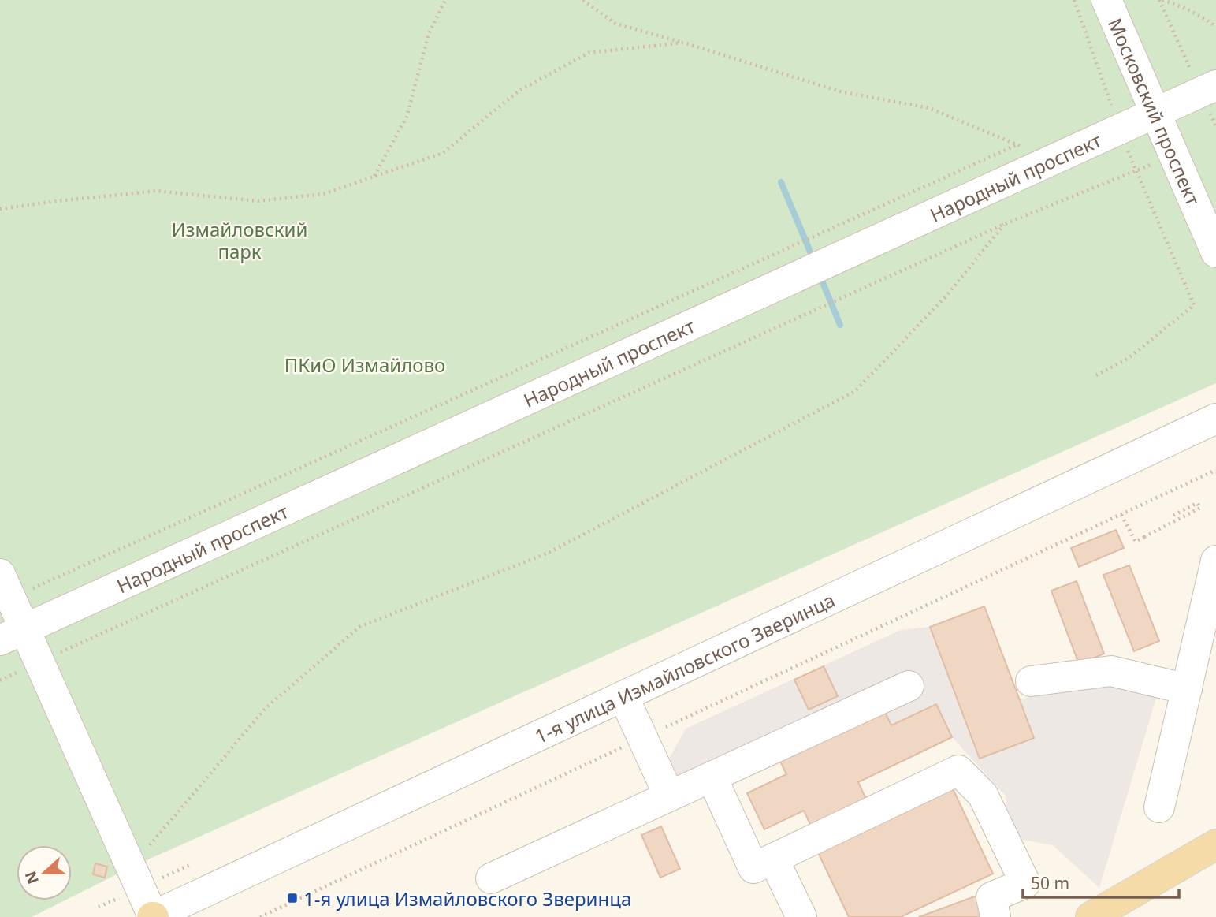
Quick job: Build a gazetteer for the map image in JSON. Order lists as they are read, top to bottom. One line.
{"streets":{"street":["Московский проспект","Народный проспект","1-я улица Измайловского Зверинца"]},"crossings":[["Московский проспект","Народный проспект"]],"parks":["Измайловский парк","ПКиО Измайлово"],"places":{"transit":["1-я улица Измайловского Зверинца"]},"scale_bar":"50 m","north":"left"}
